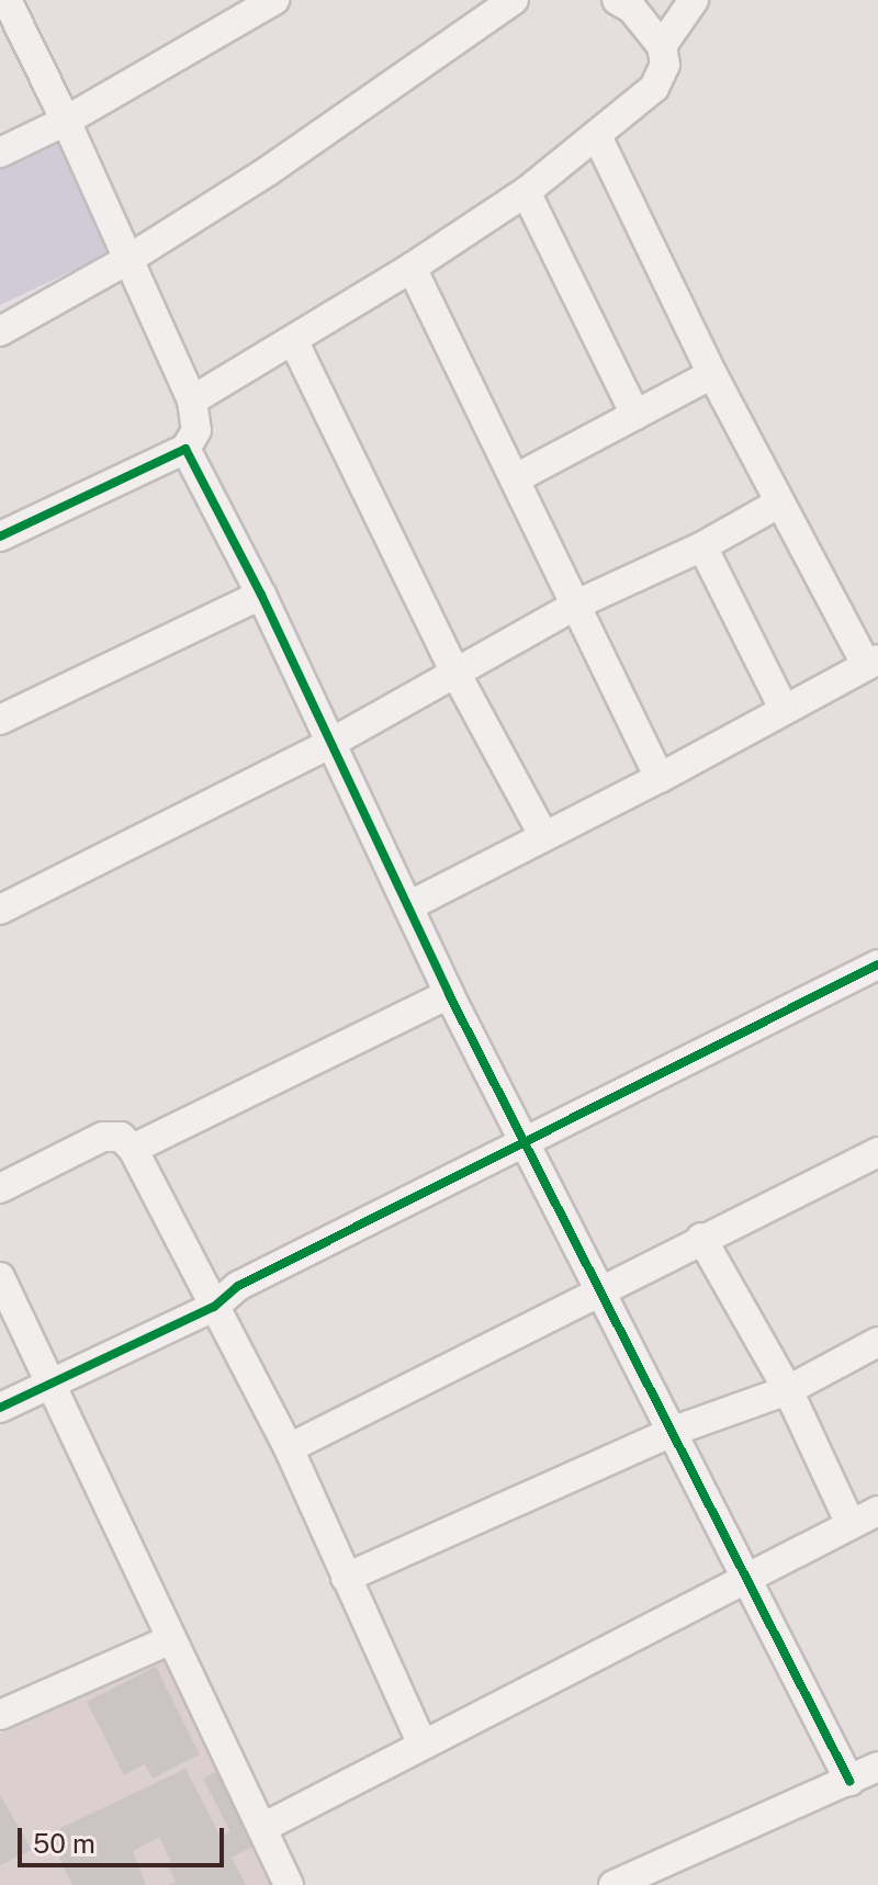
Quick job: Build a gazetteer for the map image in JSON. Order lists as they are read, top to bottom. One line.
{"scale_bar":"50 m"}
